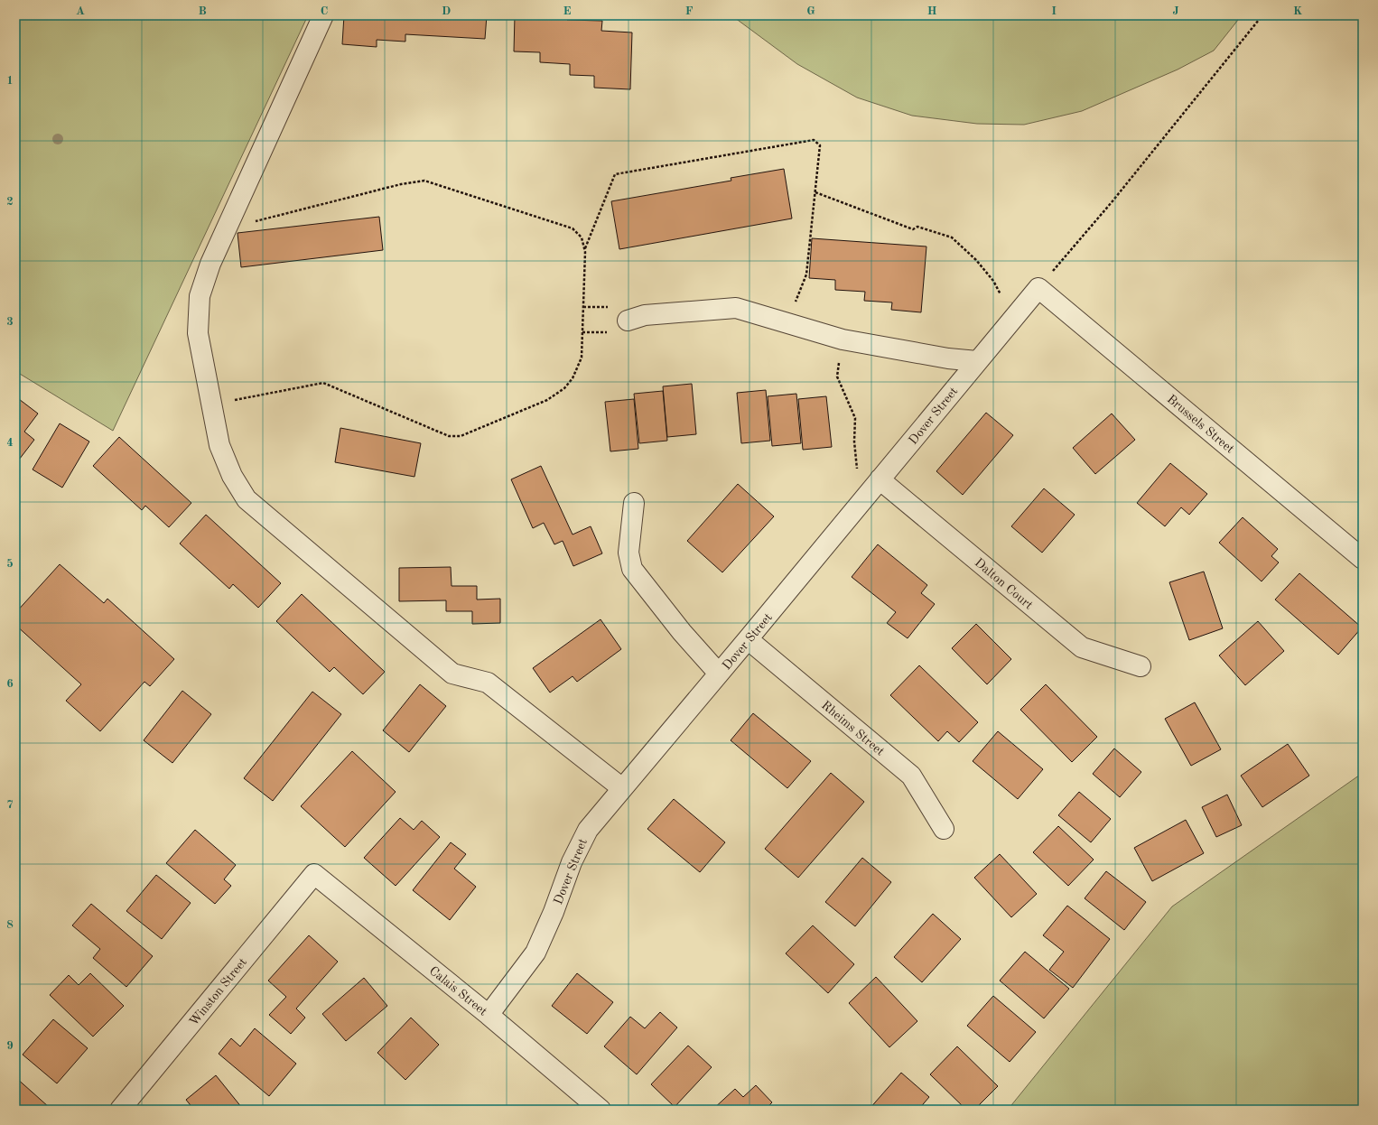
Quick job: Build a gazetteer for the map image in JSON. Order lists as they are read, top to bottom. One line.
{"streets":{"street":["Dover Street","Brussels Street","Dalton Court","Rheims Street","Calais Street","Winston Street"]},"crossings":[["Dover Street","Brussels Street"],["Dover Street","Dalton Court"],["Dover Street","Rheims Street"],["Dover Street","Calais Street"],["Calais Street","Winston Street"]],"grid":{"columns":["A","B","C","D","E","F","G","H","I","J","K"],"rows":["1","2","3","4","5","6","7","8","9"]}}
